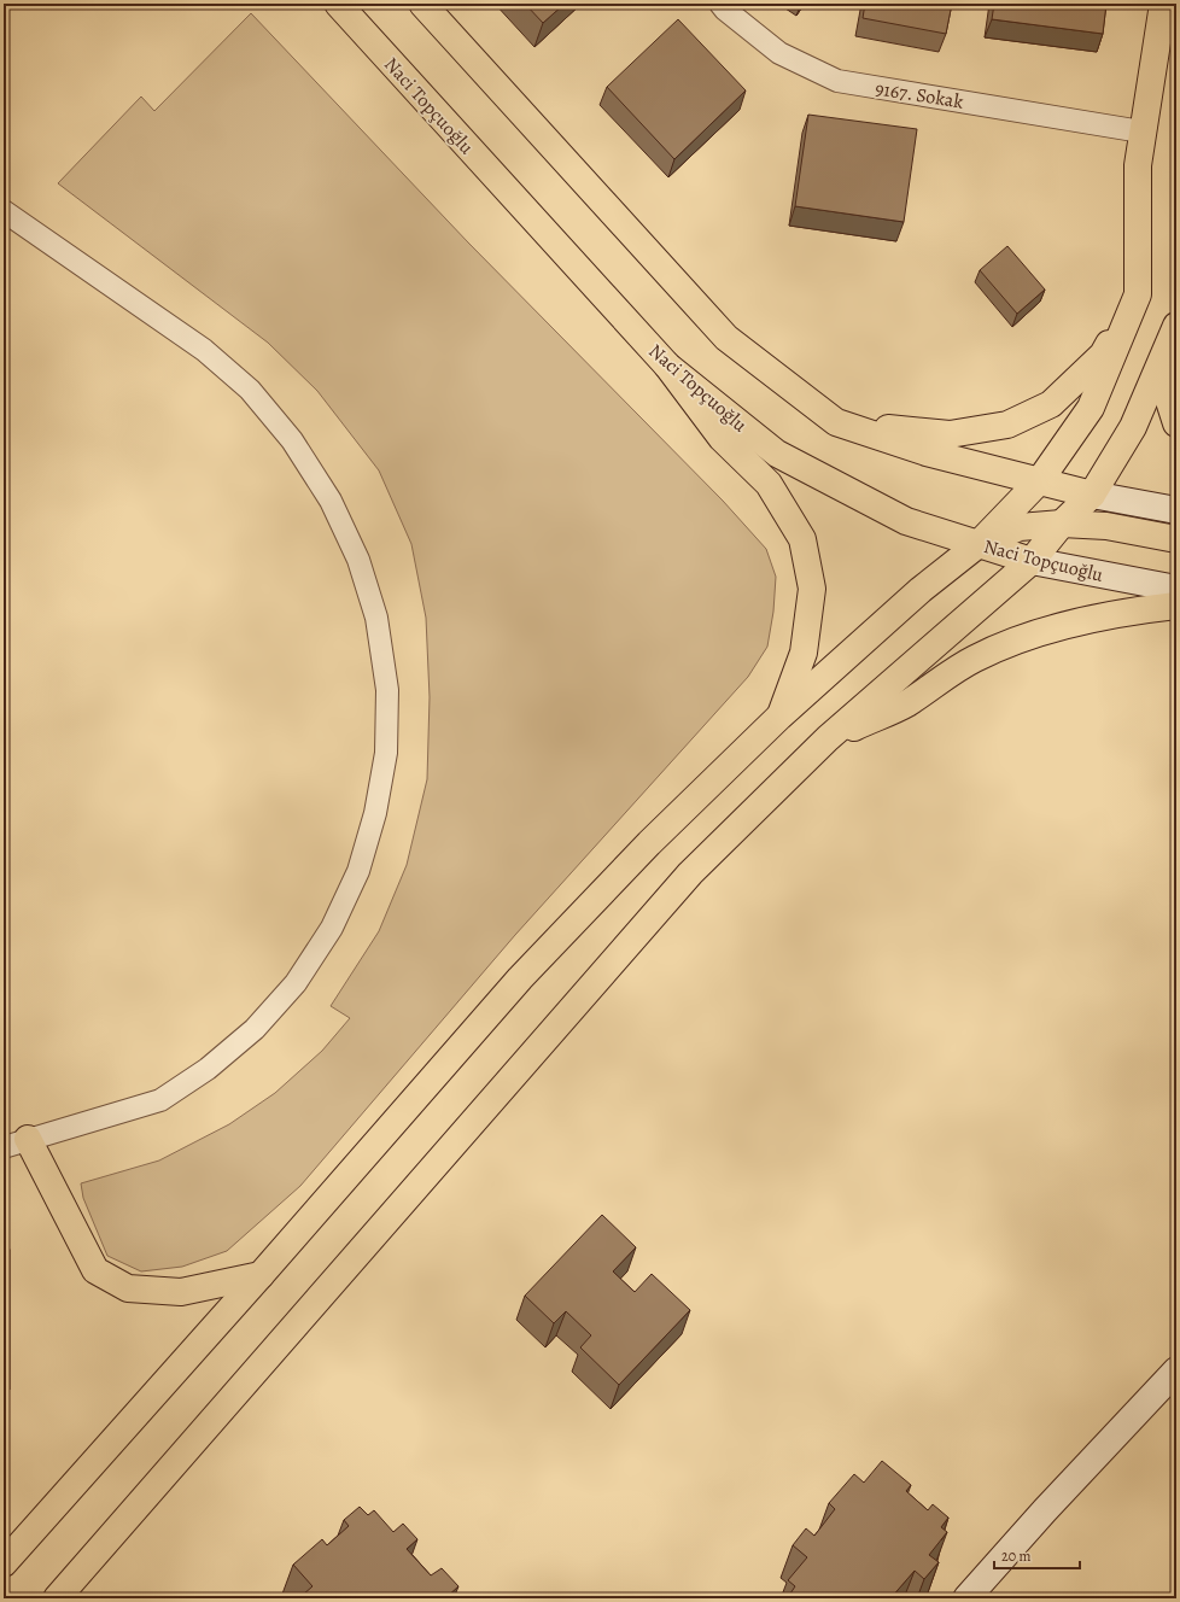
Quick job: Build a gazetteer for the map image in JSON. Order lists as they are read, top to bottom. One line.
{"streets":{"main road":["Naci Topçuoğlu"],"street":["9167. Sokak"]},"scale_bar":"20 m"}
